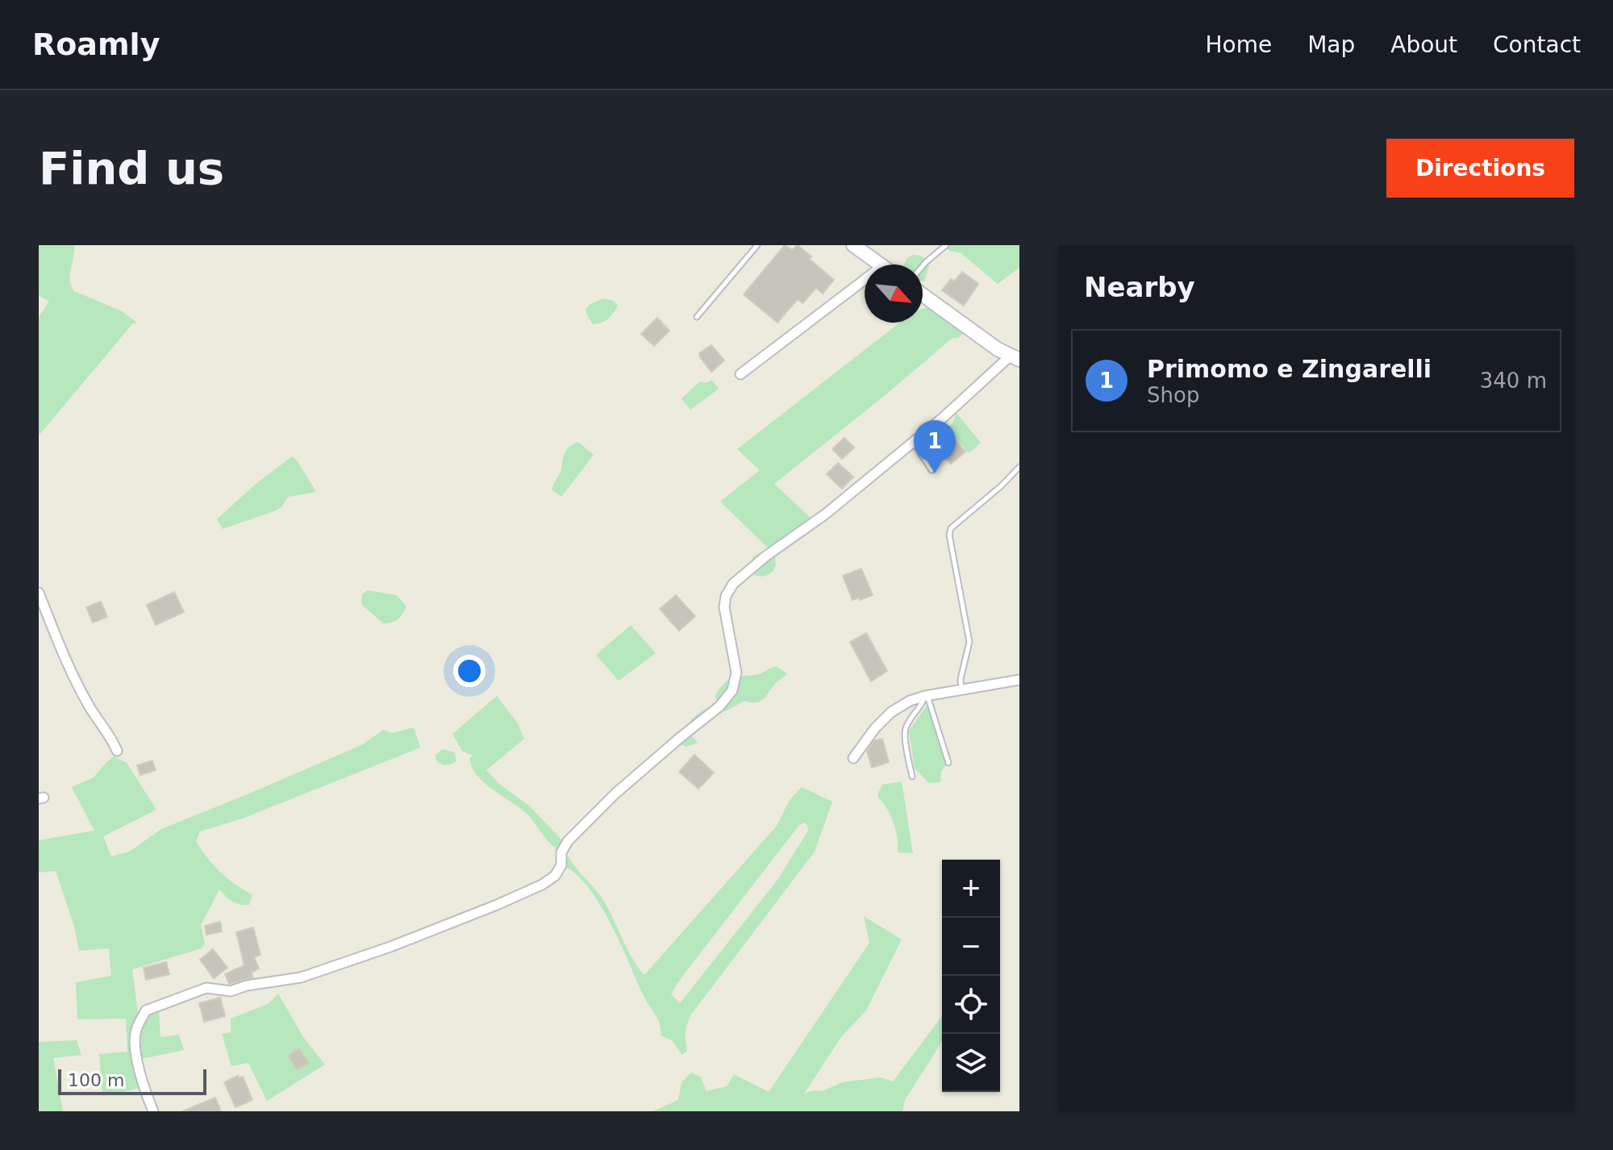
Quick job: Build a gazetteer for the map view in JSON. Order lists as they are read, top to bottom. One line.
{"scale_bar":"100 m","north":"bottom right","page":{"header":"Roamly","nav":["Home","Map","About","Contact"],"buttons":"Directions","title":"Find us","heading":"Nearby","list":[{"mark":"1","name":"Primomo e Zingarelli","note":"Shop","value":"340 m"}],"pins":"1","map_buttons":["+","−"],"scale":"100 m"}}
